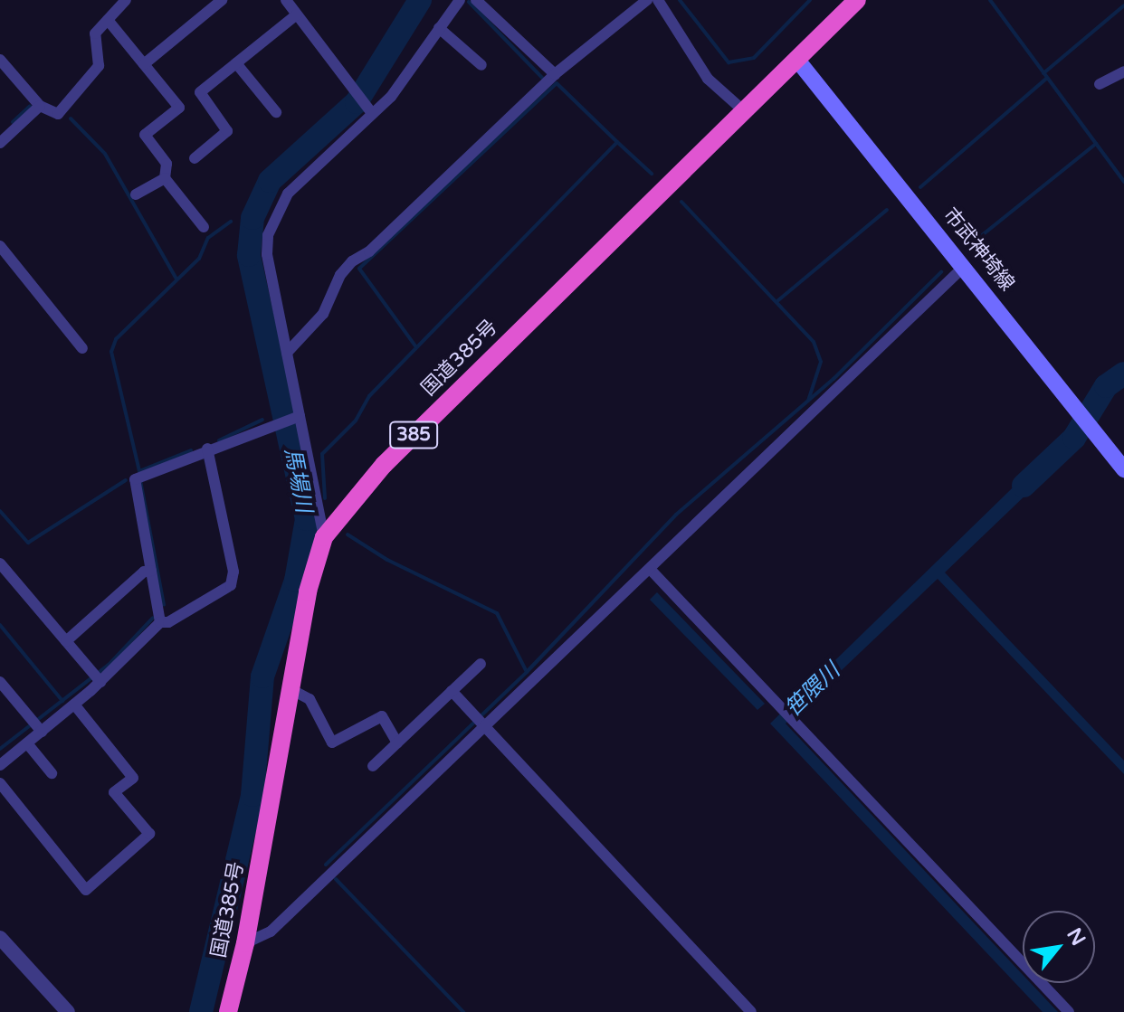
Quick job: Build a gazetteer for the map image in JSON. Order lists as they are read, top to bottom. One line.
{"streets":{"highway":["国道385号","385"],"main road":["市武神埼線"]},"crossings":[["市武神埼線","国道385号"]],"water":["馬場川","笹隈川"],"north":"top right"}
